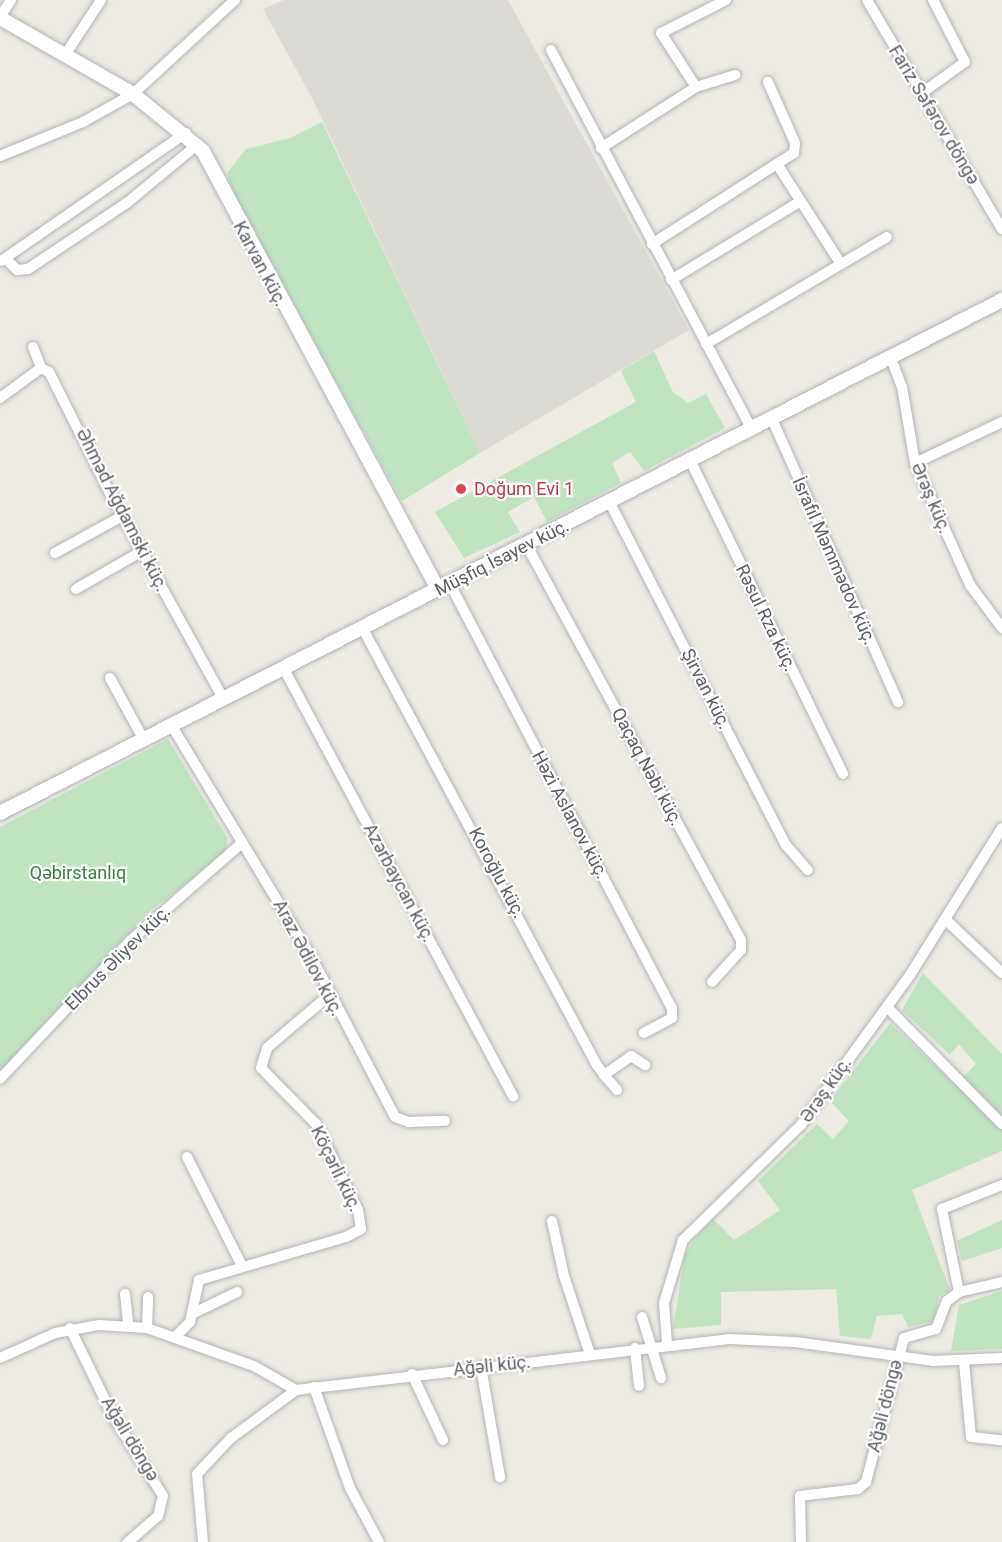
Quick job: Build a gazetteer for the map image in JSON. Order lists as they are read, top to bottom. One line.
{"streets":{"street":["Fariz Səfərov döngə","Karvan küç.","Ərəş küç.","Əhməd Ağdamski küç.","Müşfiq İsayev küç.","İsrafil Məmmədov küç.","Rəsul Rza küç.","Şirvan küç.","Qaçaq Nəbi küç.","Həzi Aslanov küç.","Koroğlu küç.","Azərbaycan küç.","Elbrus Əliyev küç.","Araz Ədilov küç.","Köçərli küç.","Ağəli küç.","Ağəli döngə"]},"crossings":[["Karvan küç.","Müşfiq İsayev küç."],["Karvan küç.","Həzi Aslanov küç."],["Ərəş küç.","Müşfiq İsayev küç."],["Ərəş küç.","Ağəli küç."],["Əhməd Ağdamski küç.","Müşfiq İsayev küç."],["Müşfiq İsayev küç.","İsrafil Məmmədov küç."],["Müşfiq İsayev küç.","Rəsul Rza küç."],["Müşfiq İsayev küç.","Şirvan küç."],["Müşfiq İsayev küç.","Qaçaq Nəbi küç."],["Müşfiq İsayev küç.","Həzi Aslanov küç."],["Müşfiq İsayev küç.","Koroğlu küç."],["Müşfiq İsayev küç.","Azərbaycan küç."],["Müşfiq İsayev küç.","Araz Ədilov küç."],["Elbrus Əliyev küç.","Araz Ədilov küç."],["Araz Ədilov küç.","Köçərli küç."],["Ağəli küç.","Ağəli döngə"]],"parks":["Qəbirstanlıq"],"places":["Doğum Evi 1"]}
